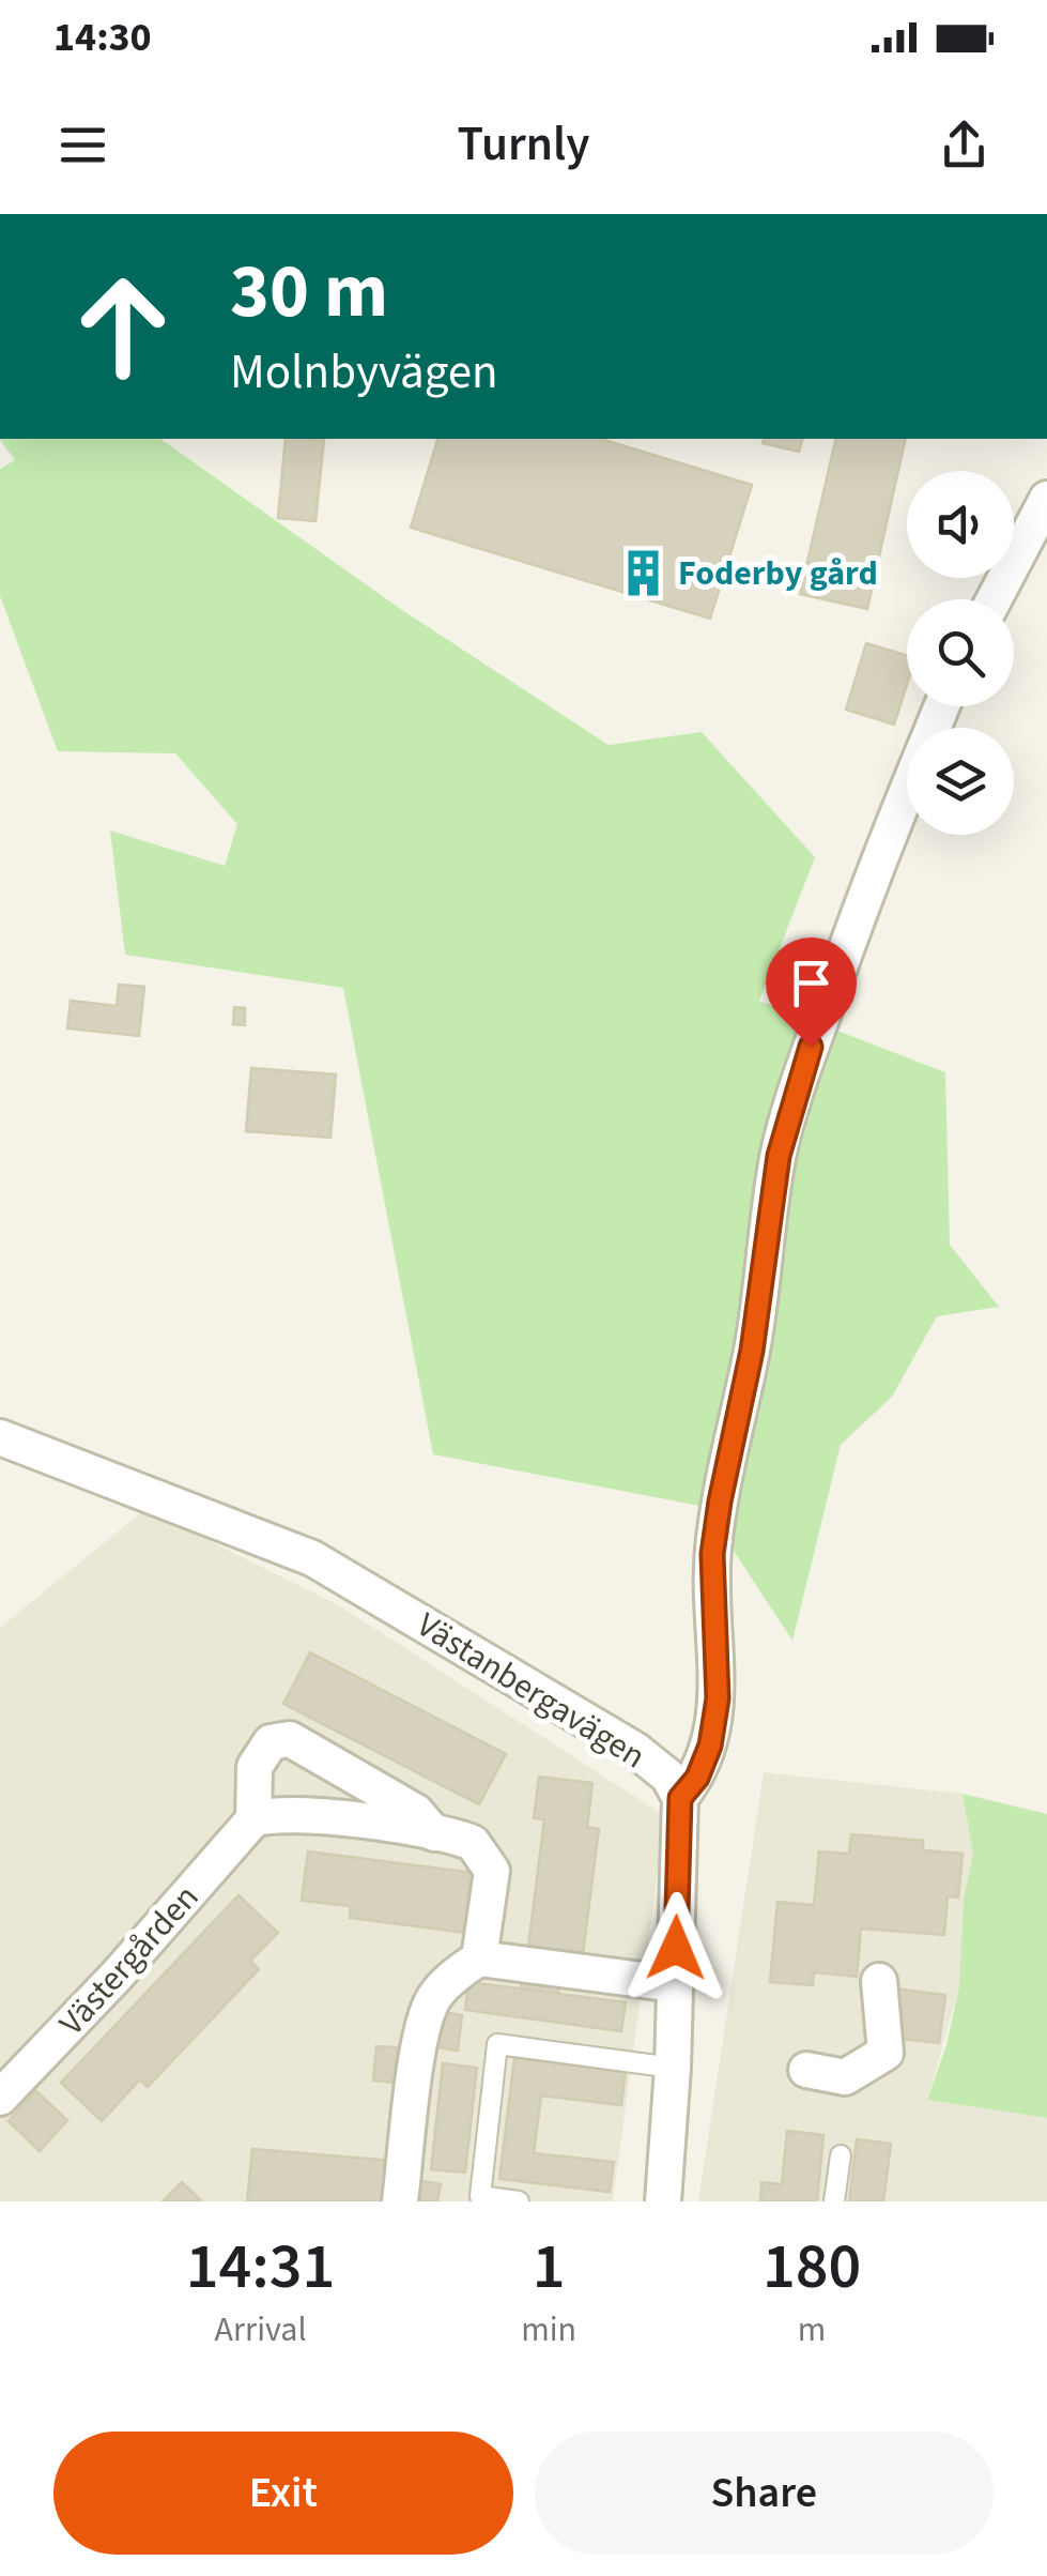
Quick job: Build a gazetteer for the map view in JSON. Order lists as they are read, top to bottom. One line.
{"streets":{"street":["Västanbergavägen","Västergården"]},"places":{"building":["Foderby gård"]},"page":{"status":"14:30","header":"Turnly","turn":["30 m","Molnbyvägen"],"eta":["14:31","Arrival","1","min","180","m"],"buttons":["Exit","Share"]}}
